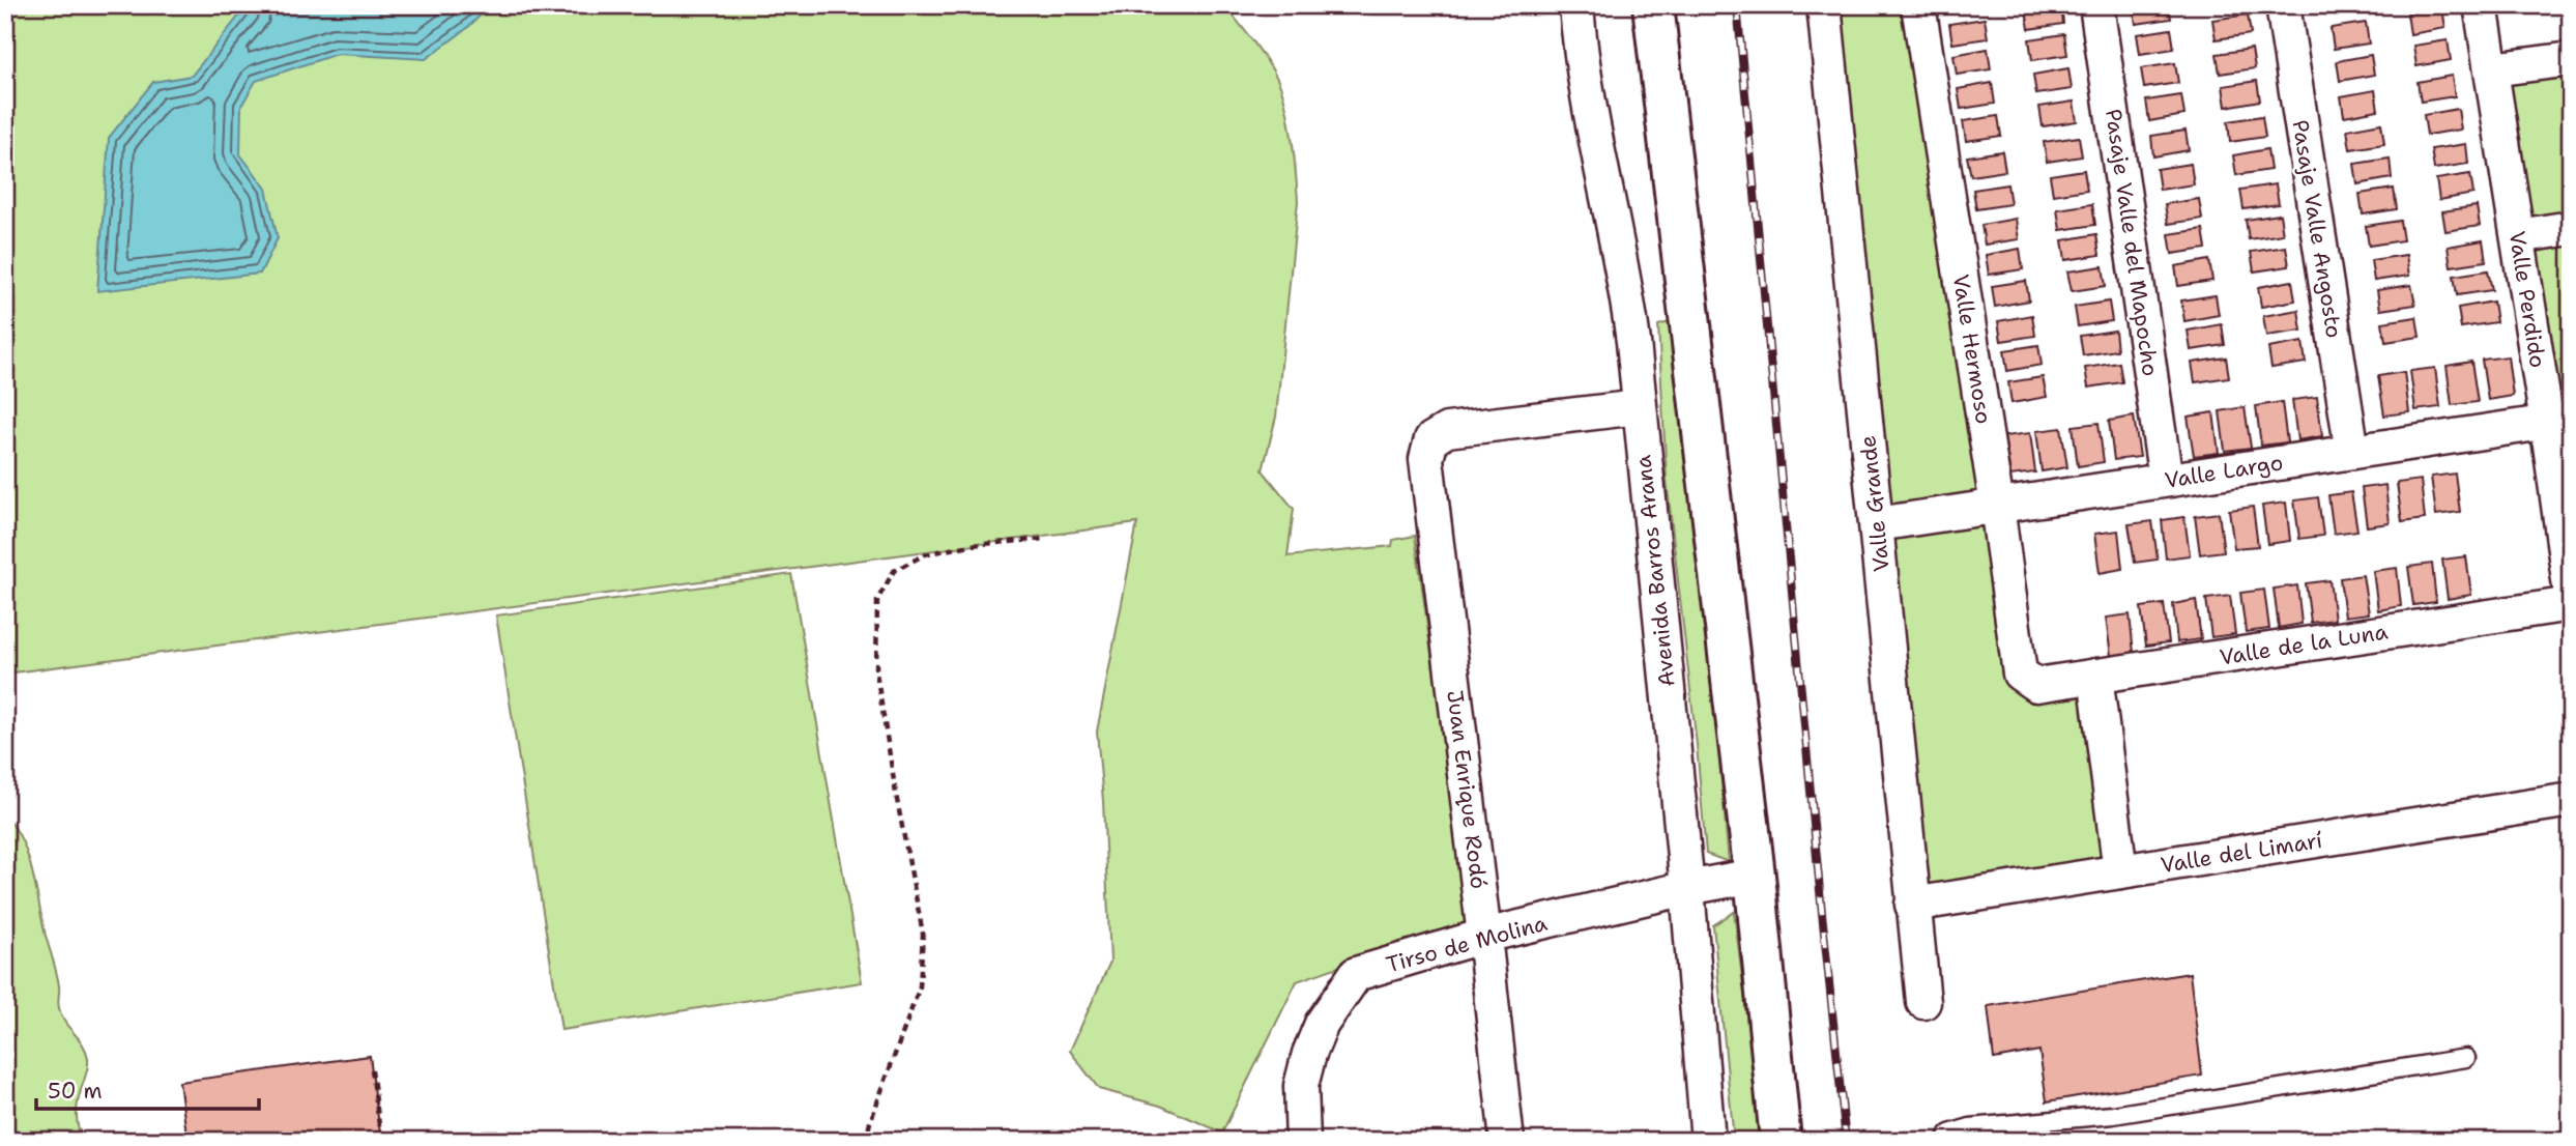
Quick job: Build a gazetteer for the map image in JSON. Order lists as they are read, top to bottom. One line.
{"streets":{"street":["Pasaje Valle Angosto","Pasaje Valle del Mapocho","Valle Perdido","Valle Hermoso","Valle Largo","Valle Grande","Avenida Barros Arana","Valle de la Luna","Juan Enrique Rodó","Valle del Limarí","Tirso de Molina"]},"crossings":[["Pasaje Valle Angosto","Valle Largo"],["Pasaje Valle del Mapocho","Valle Largo"],["Valle Perdido","Valle Largo"],["Valle Hermoso","Valle Largo"],["Valle Hermoso","Valle de la Luna"],["Valle Largo","Valle Grande"],["Valle Grande","Valle del Limarí"],["Avenida Barros Arana","Juan Enrique Rodó"],["Avenida Barros Arana","Tirso de Molina"],["Juan Enrique Rodó","Tirso de Molina"]],"scale_bar":"50 m"}
